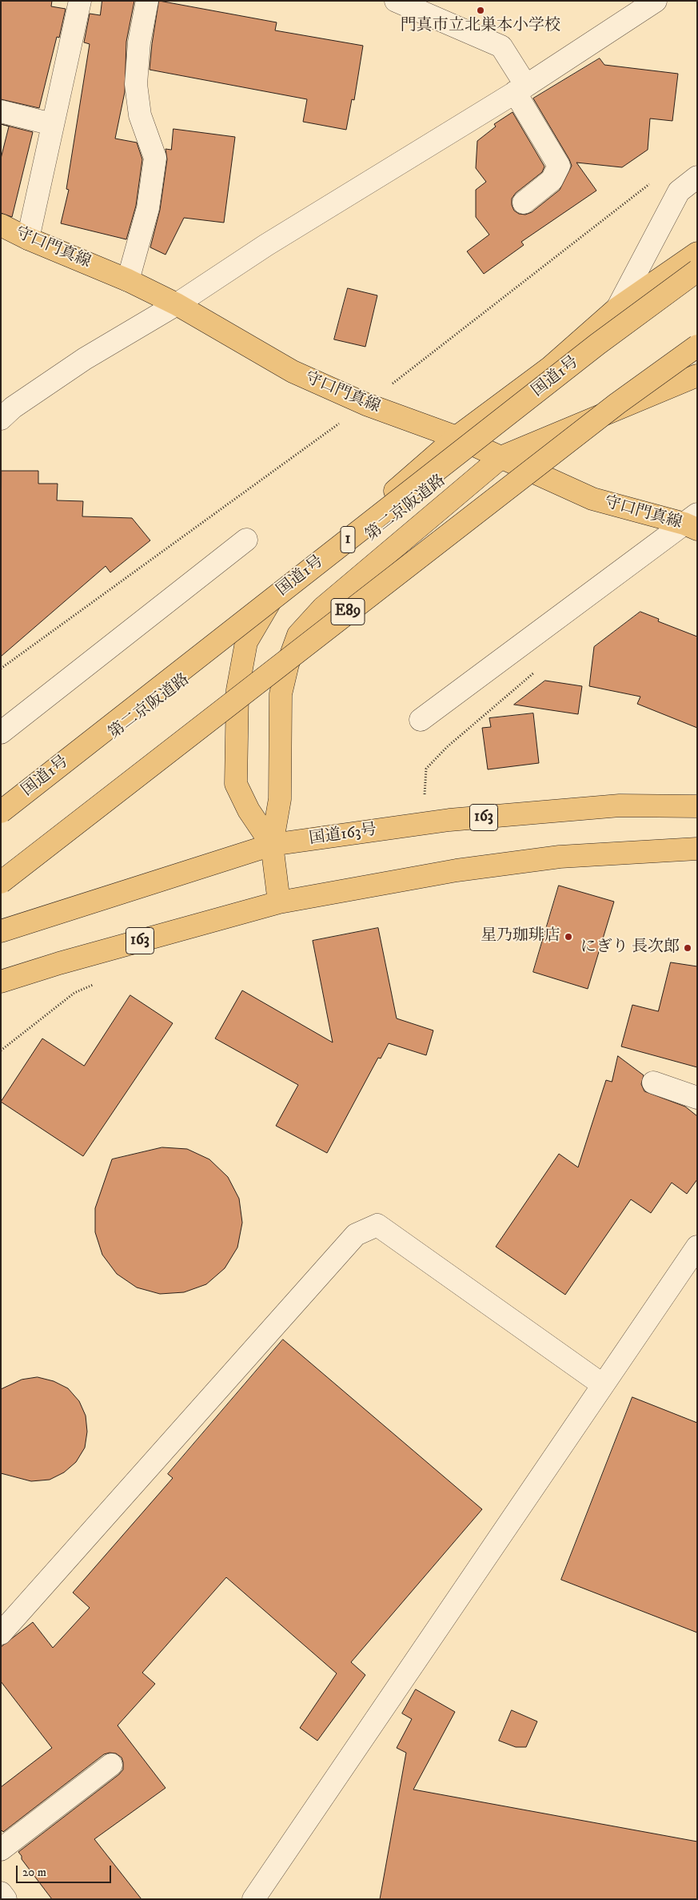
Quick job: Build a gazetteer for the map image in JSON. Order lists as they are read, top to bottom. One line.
{"streets":{"main road":["守口門真線","国道1号","第二京阪道路","1","E89","163","国道163号"]},"places":["門真市立北巣本小学校","星乃珈琲店","にぎり 長次郎"],"scale_bar":"20 m"}
